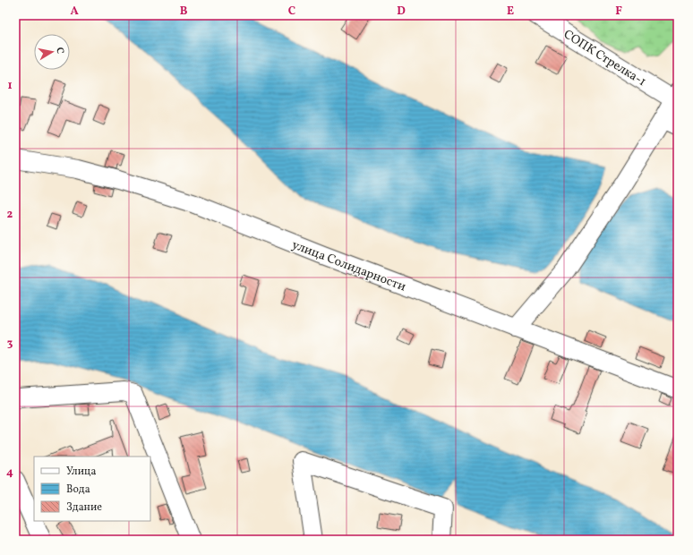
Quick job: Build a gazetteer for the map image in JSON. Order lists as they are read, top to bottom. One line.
{"streets":{"street":["СОПК Стрелка-1","улица Солидарности"]},"legend":["Улица","Вода","Здание"],"north":"right","grid":{"columns":["A","B","C","D","E","F"],"rows":["1","2","3","4"]}}
